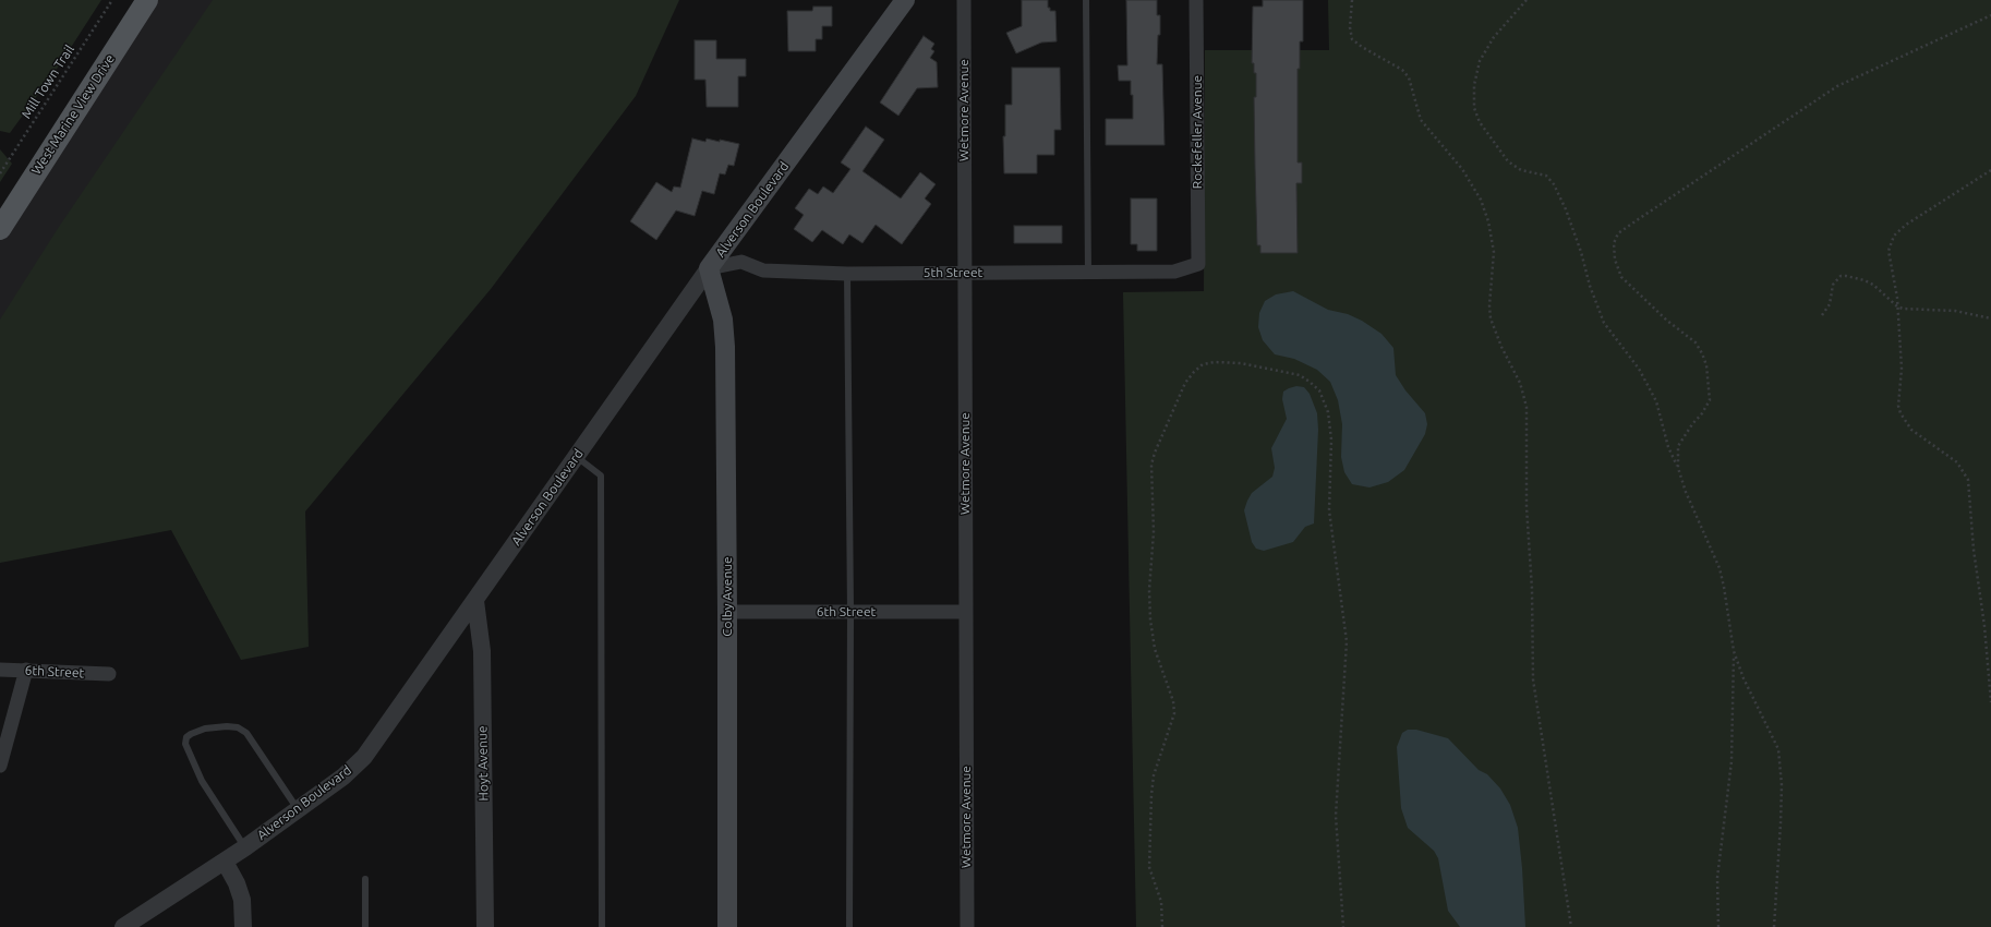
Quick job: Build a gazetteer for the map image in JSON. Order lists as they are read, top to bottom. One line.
{"streets":{"main road":["West Marine View Drive","Alverson Boulevard","Colby Avenue"],"street":["Wetmore Avenue","Rockefeller Avenue","5th Street","6th Street","Hoyt Avenue"],"path":["Mill Town Trail"]},"crossings":[["Wetmore Avenue","5th Street"],["Wetmore Avenue","6th Street"],["Rockefeller Avenue","5th Street"],["Alverson Boulevard","5th Street"],["Alverson Boulevard","Colby Avenue"],["Alverson Boulevard","Hoyt Avenue"],["5th Street","Colby Avenue"],["Colby Avenue","6th Street"]]}
